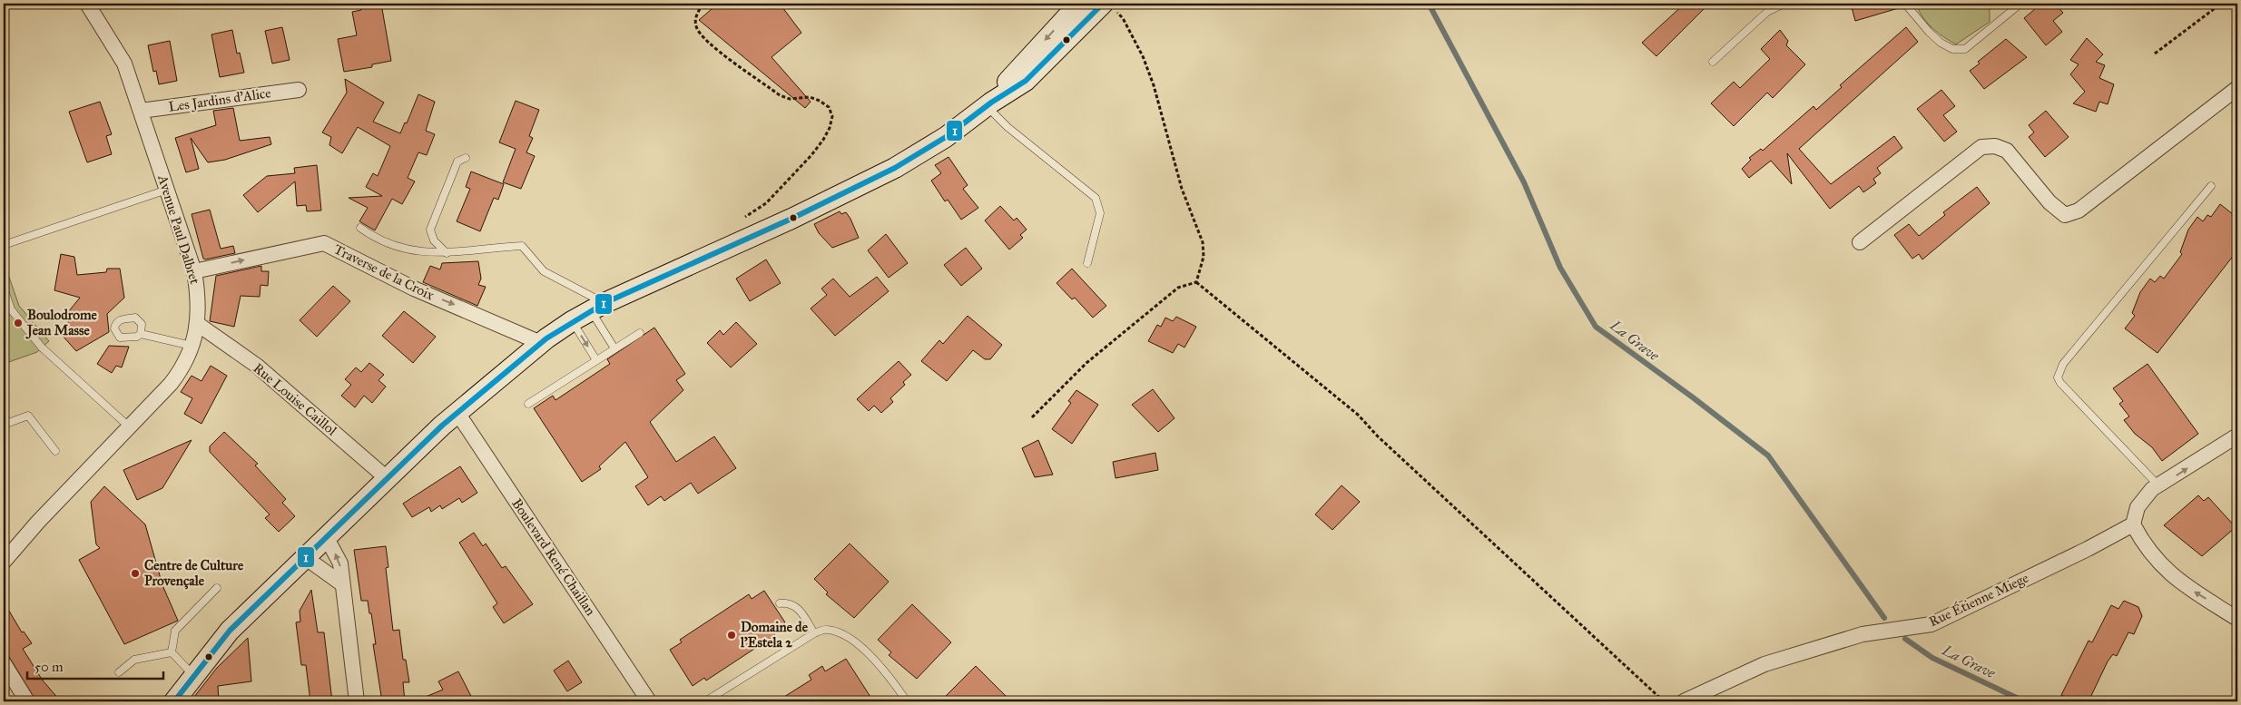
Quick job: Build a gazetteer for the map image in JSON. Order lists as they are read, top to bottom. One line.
{"streets":{"street":["Les Jardins d'Alice","Avenue Paul Dalbret","Traverse de la Croix","Rue Louise Caillol","Boulevard René Chaillan","Rue Étienne Miege"]},"crossings":[["Les Jardins d'Alice","Avenue Paul Dalbret"],["Avenue Paul Dalbret","Traverse de la Croix"],["Avenue Paul Dalbret","Rue Louise Caillol"]],"one_way":["Traverse de la Croix"],"water":["La Grave"],"places":["Boulodrome Jean Masse","Centre de Culture Provençale","Domaine de l'Estela 2"],"lines":["transit line 1"],"scale_bar":"50 m"}
